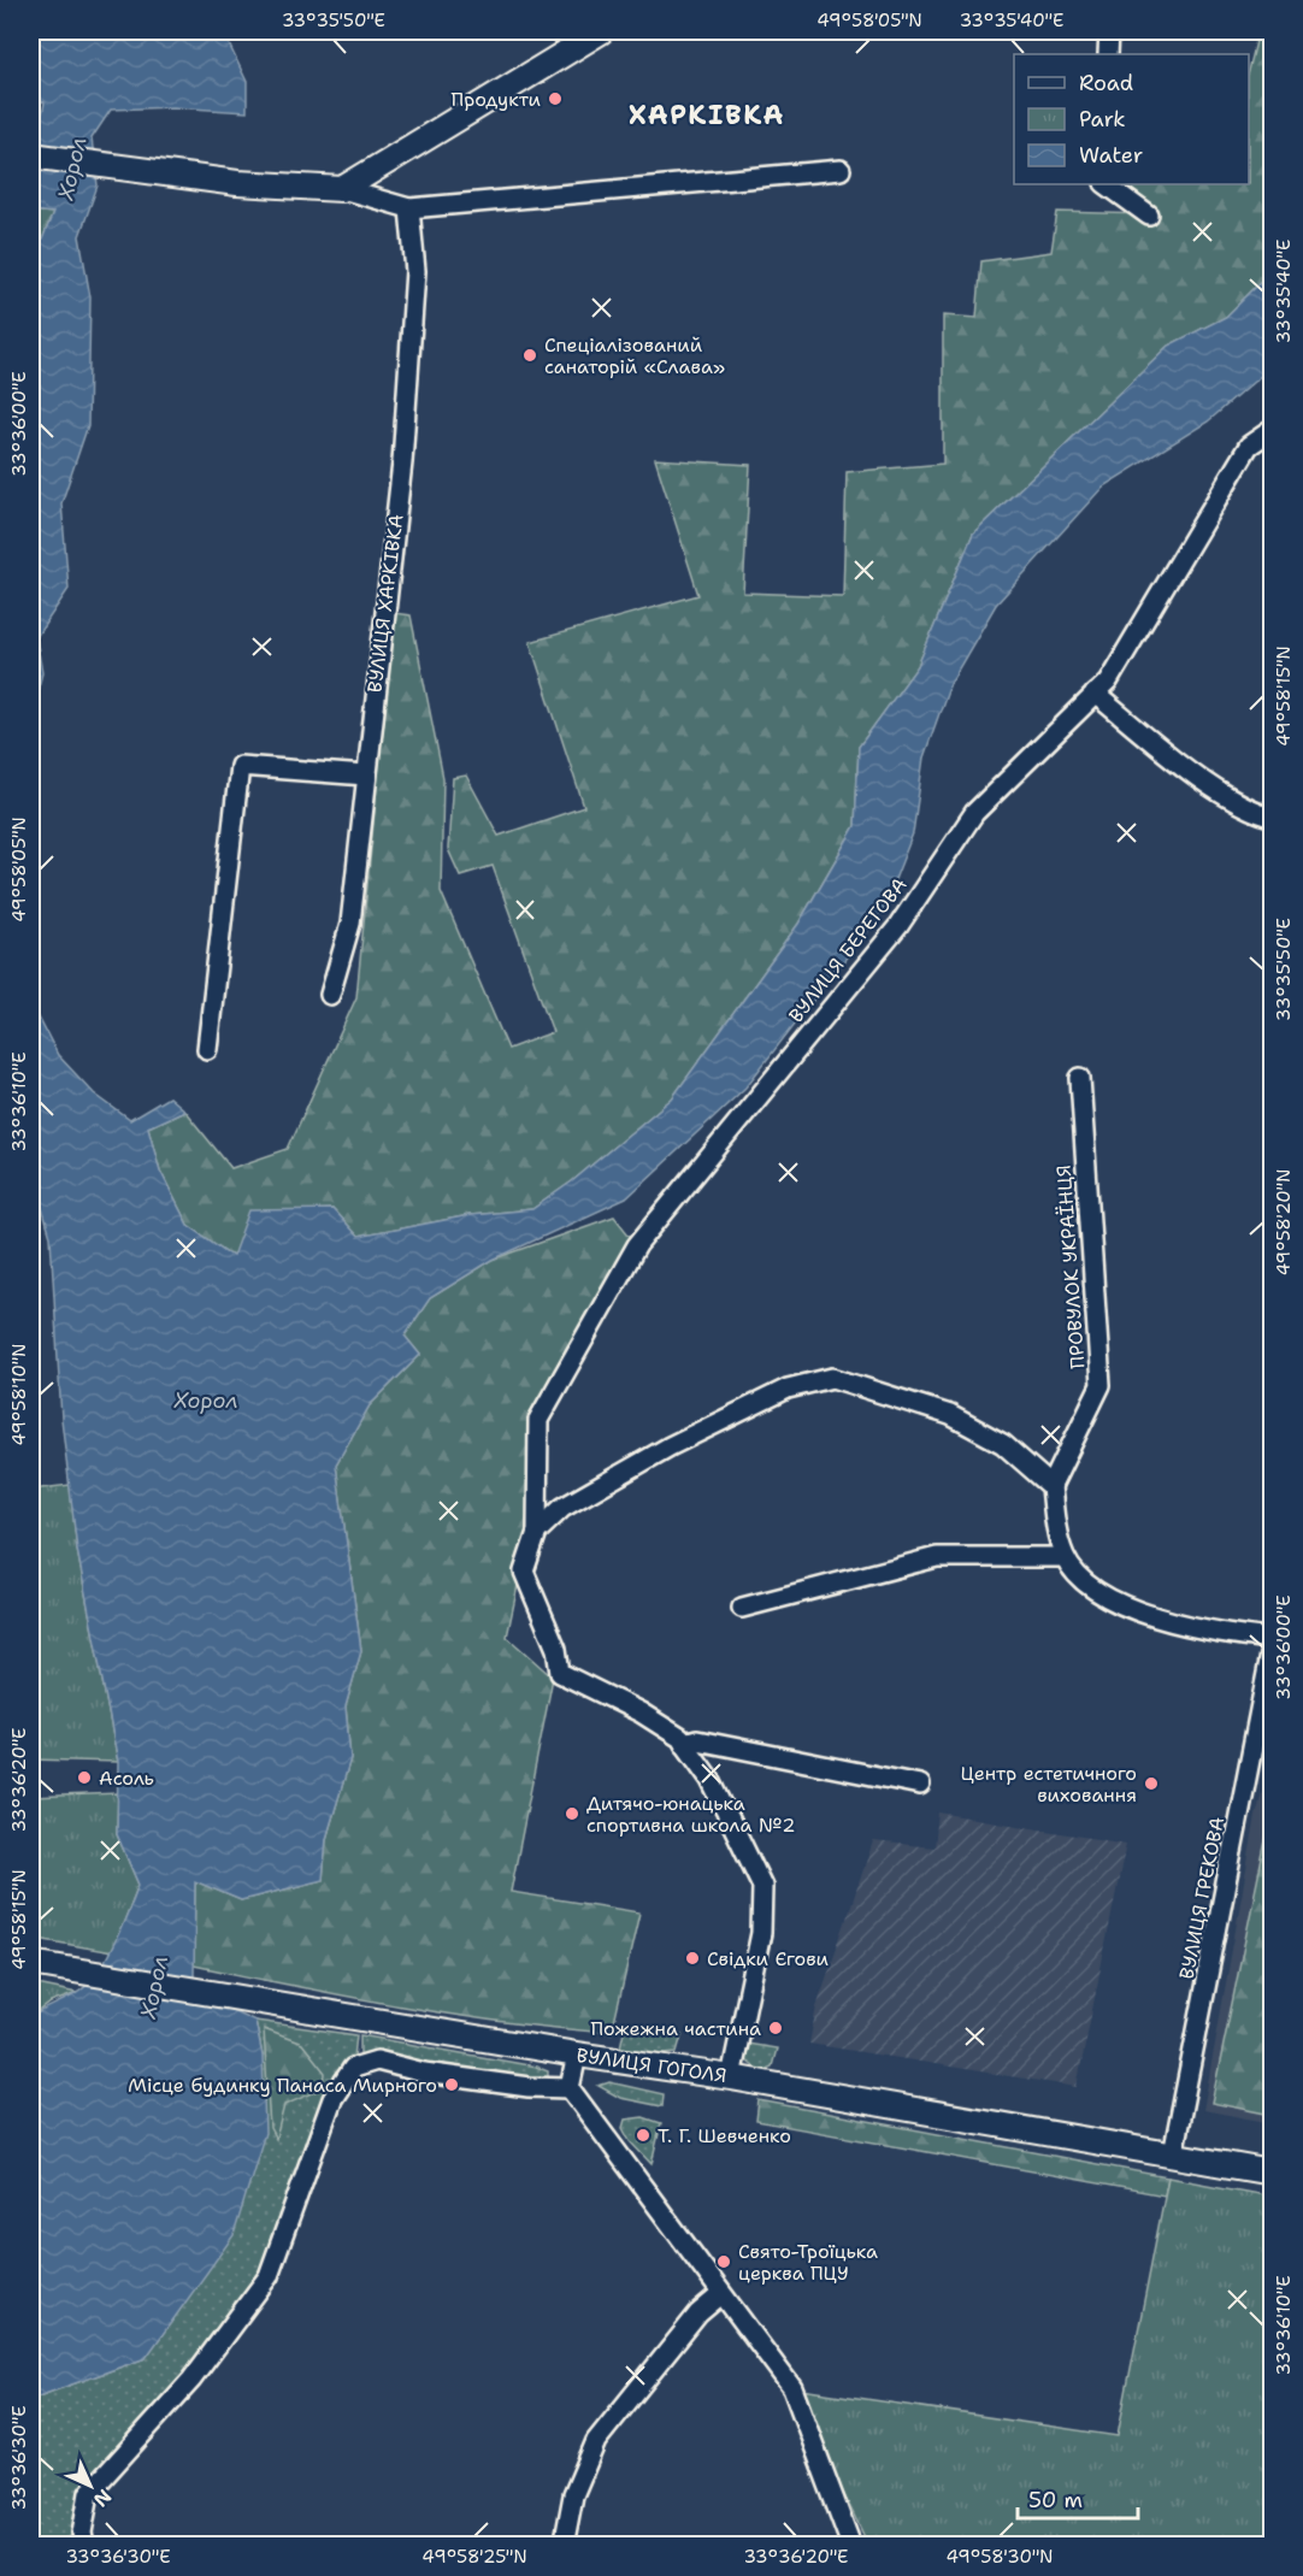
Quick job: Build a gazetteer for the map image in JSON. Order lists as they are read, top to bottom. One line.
{"streets":{"street":["ВУЛИЦЯ ХАРКІВКА","ВУЛИЦЯ БЕРЕГОВА","ПРОВУЛОК УКРАЇНЦЯ","ВУЛИЦЯ ГРЕКОВА","ВУЛИЦЯ ГОГОЛЯ"]},"crossings":[["ВУЛИЦЯ ГРЕКОВА","ВУЛИЦЯ ГОГОЛЯ"]],"districts":["ХАРКІВКА"],"water":["Хорол"],"places":["Продукти","Спеціалізований санаторій «Слава»","Асоль","Центр естетичного виховання","Дитячо-юнацька спортивна школа №2","Свідки Єгови","Пожежна частина","Місце будинку Панаса Мирного","Т. Г. Шевченко","Свято-Троїцька церква ПЦУ"],"legend":["Road","Park","Water"],"scale_bar":"50 m","north":"bottom right","coordinates":["33°35'50\"E","49°58'05\"N","33°35'40\"E","33°36'00\"E","49°58'15\"N","33°36'10\"E","49°58'20\"N","49°58'10\"N","33°36'20\"E","33°36'30\"E","49°58'25\"N","49°58'30\"N"]}
